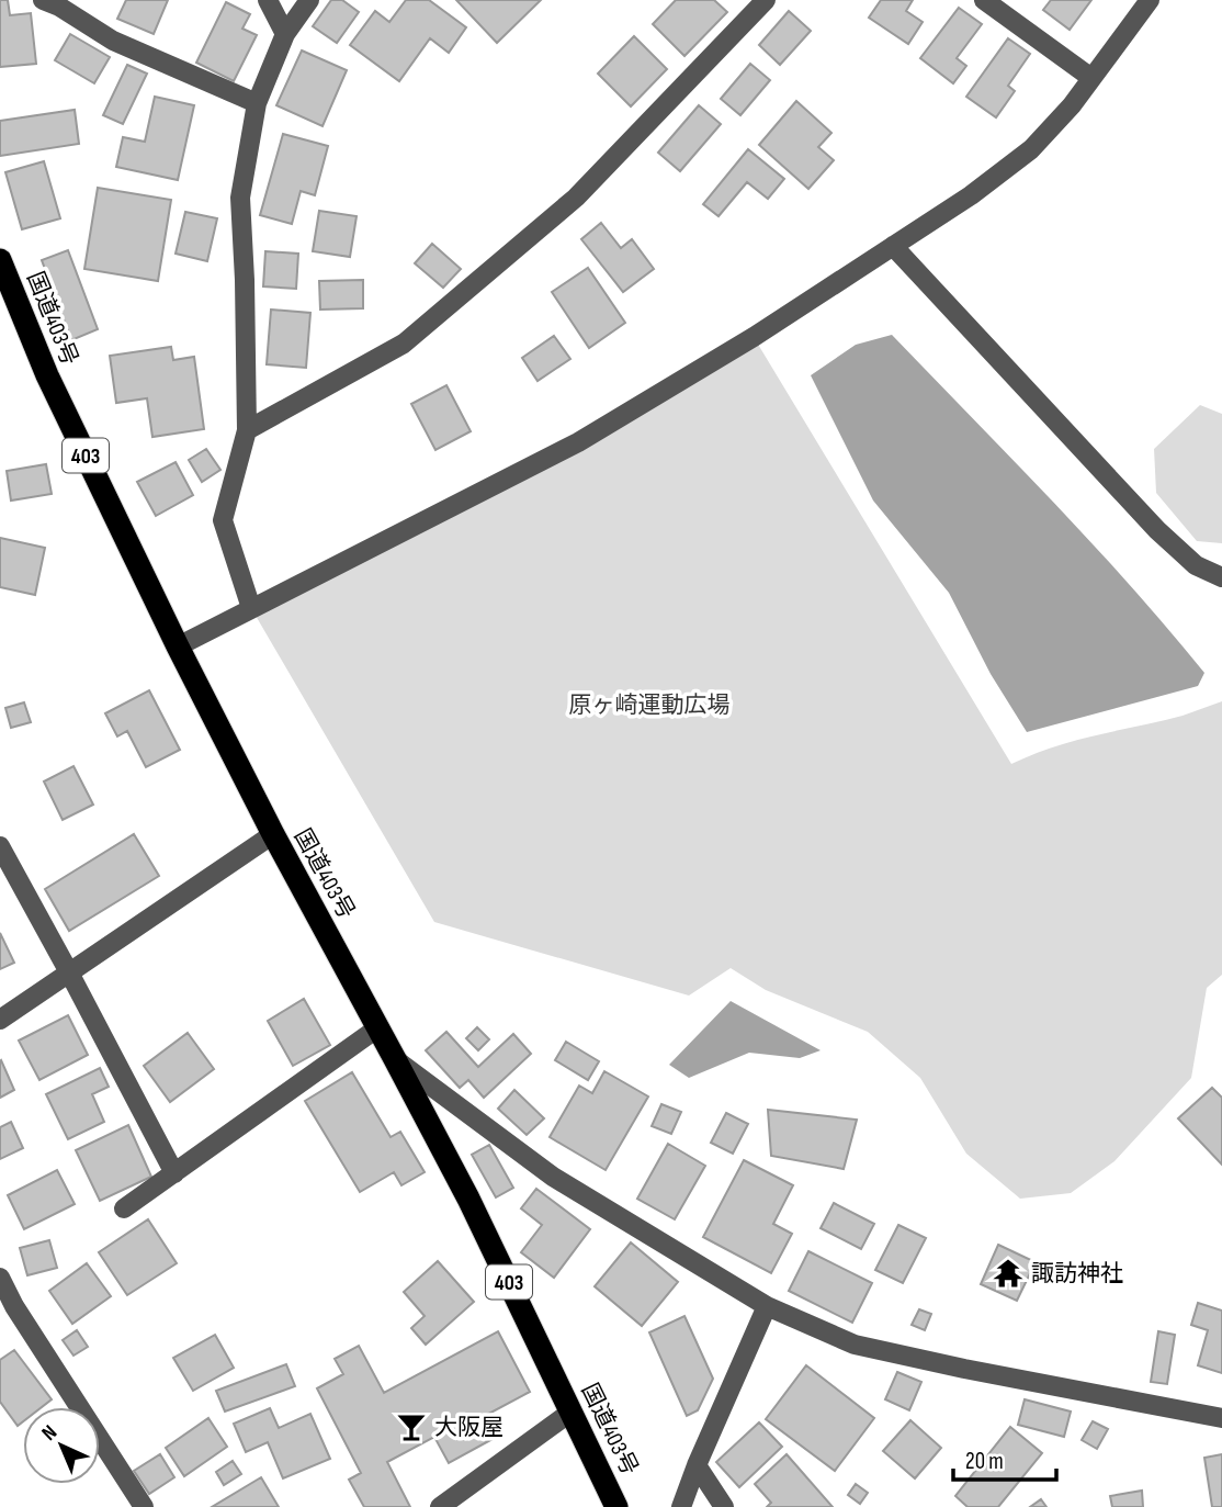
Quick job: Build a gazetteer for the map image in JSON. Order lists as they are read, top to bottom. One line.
{"streets":{"highway":["国道403号","403"]},"parks":["原ヶ崎運動広場"],"places":{"temple":["諏訪神社"],"bar":["大阪屋"]},"scale_bar":"20 m","north":"top left"}
